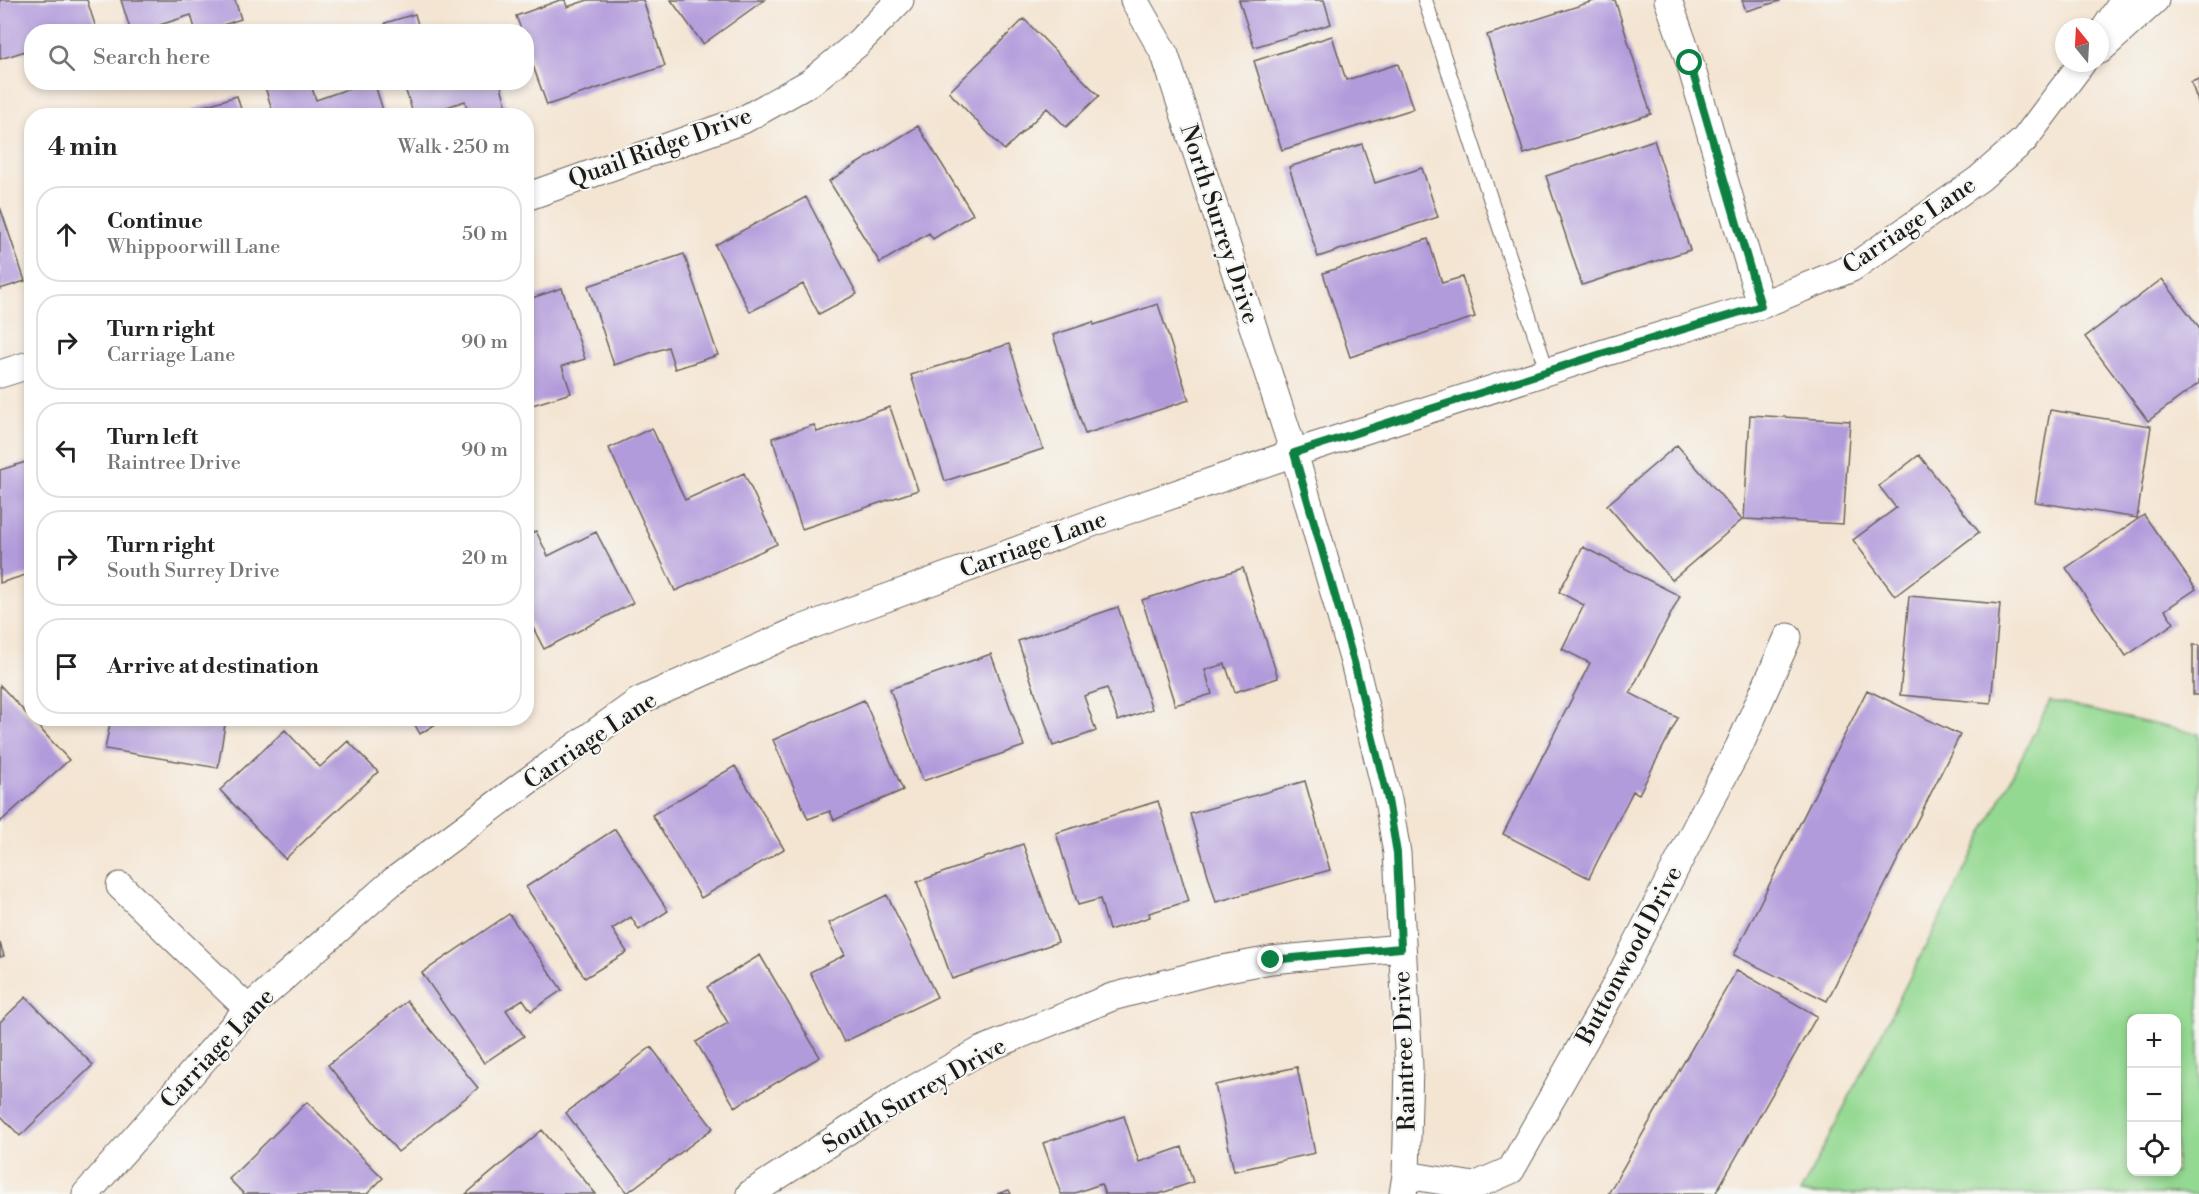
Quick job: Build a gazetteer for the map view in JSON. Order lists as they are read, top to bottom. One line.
{"streets":{"street":["Quail Ridge Drive","North Surrey Drive","Carriage Lane","Buttonwood Drive","Raintree Drive","South Surrey Drive"]},"crossings":[["North Surrey Drive","Carriage Lane"],["North Surrey Drive","Raintree Drive"],["Carriage Lane","Raintree Drive"],["Buttonwood Drive","Raintree Drive"],["Raintree Drive","South Surrey Drive"]],"north":"top","page":{"search":"Search here","heading":["4 min","Walk · 250 m"],"list":[["Continue","Whippoorwill Lane","50 m"],["Turn right","Carriage Lane","90 m"],["Turn left","Raintree Drive","90 m"],["Turn right","South Surrey Drive","20 m"],"Arrive at destination"],"map_buttons":["+","−"]}}
